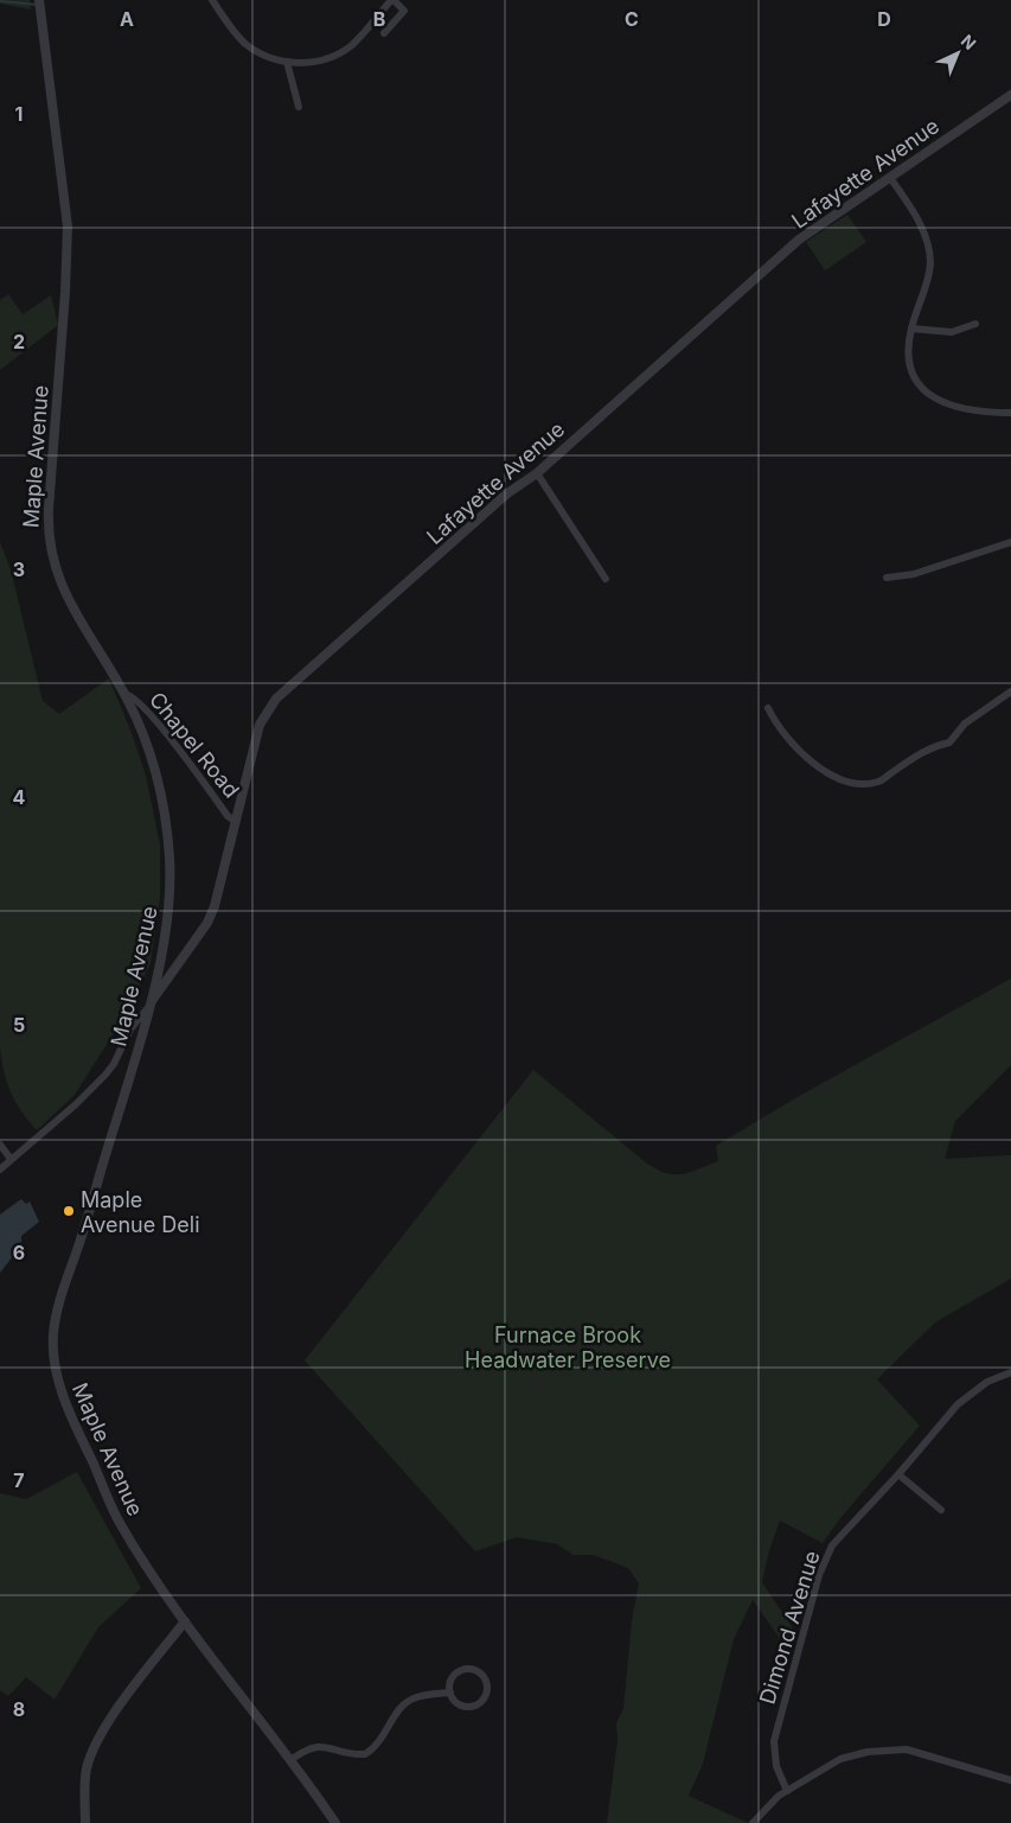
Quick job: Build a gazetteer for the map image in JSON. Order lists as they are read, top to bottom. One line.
{"streets":{"street":["Lafayette Avenue","Maple Avenue","Chapel Road","Dimond Avenue"]},"crossings":[["Lafayette Avenue","Maple Avenue"],["Lafayette Avenue","Chapel Road"],["Maple Avenue","Chapel Road"]],"parks":["Furnace Brook Headwater Preserve"],"places":["Maple Avenue Deli"],"north":"top right","grid":{"columns":["A","B","C","D"],"rows":["1","2","3","4","5","6","7","8"]}}
